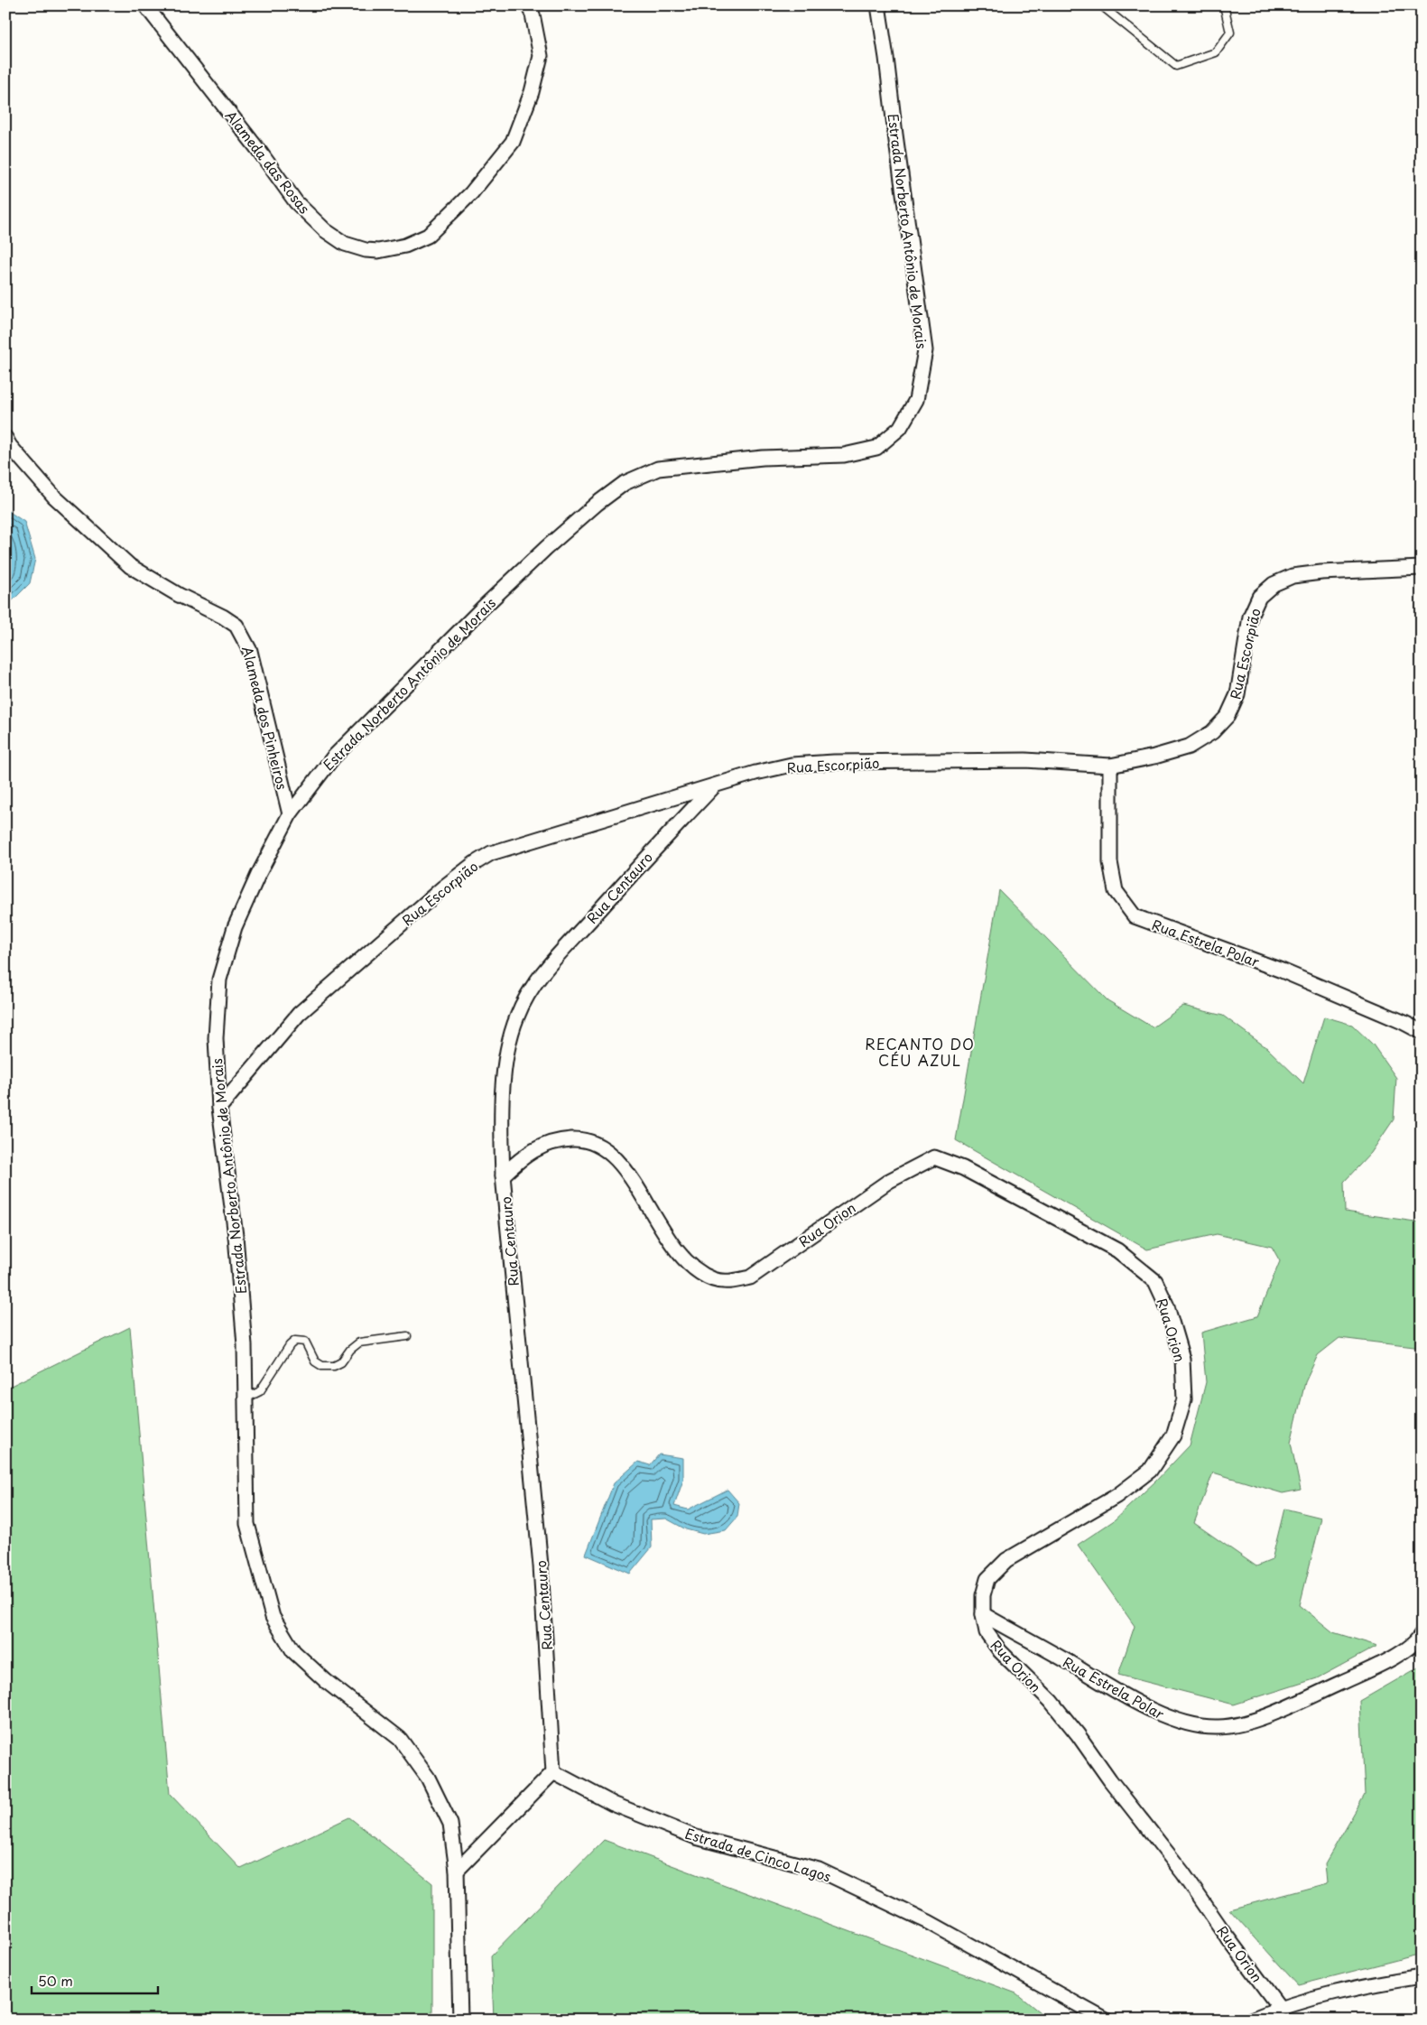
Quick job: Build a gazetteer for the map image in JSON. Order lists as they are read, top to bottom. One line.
{"streets":{"street":["Alameda das Rosas","Estrada Norberto Antônio de Morais","Rua Escorpião","Alameda dos Pinheiros","Rua Centauro","Rua Estrela Polar","Rua Orion","Estrada de Cinco Lagos"]},"crossings":[["Estrada Norberto Antônio de Morais","Rua Escorpião"],["Estrada Norberto Antônio de Morais","Alameda dos Pinheiros"],["Rua Escorpião","Rua Centauro"],["Rua Escorpião","Rua Estrela Polar"],["Rua Centauro","Rua Orion"],["Rua Centauro","Estrada de Cinco Lagos"],["Rua Estrela Polar","Rua Orion"]],"districts":["RECANTO DO CÉU AZUL"],"scale_bar":"50 m"}
